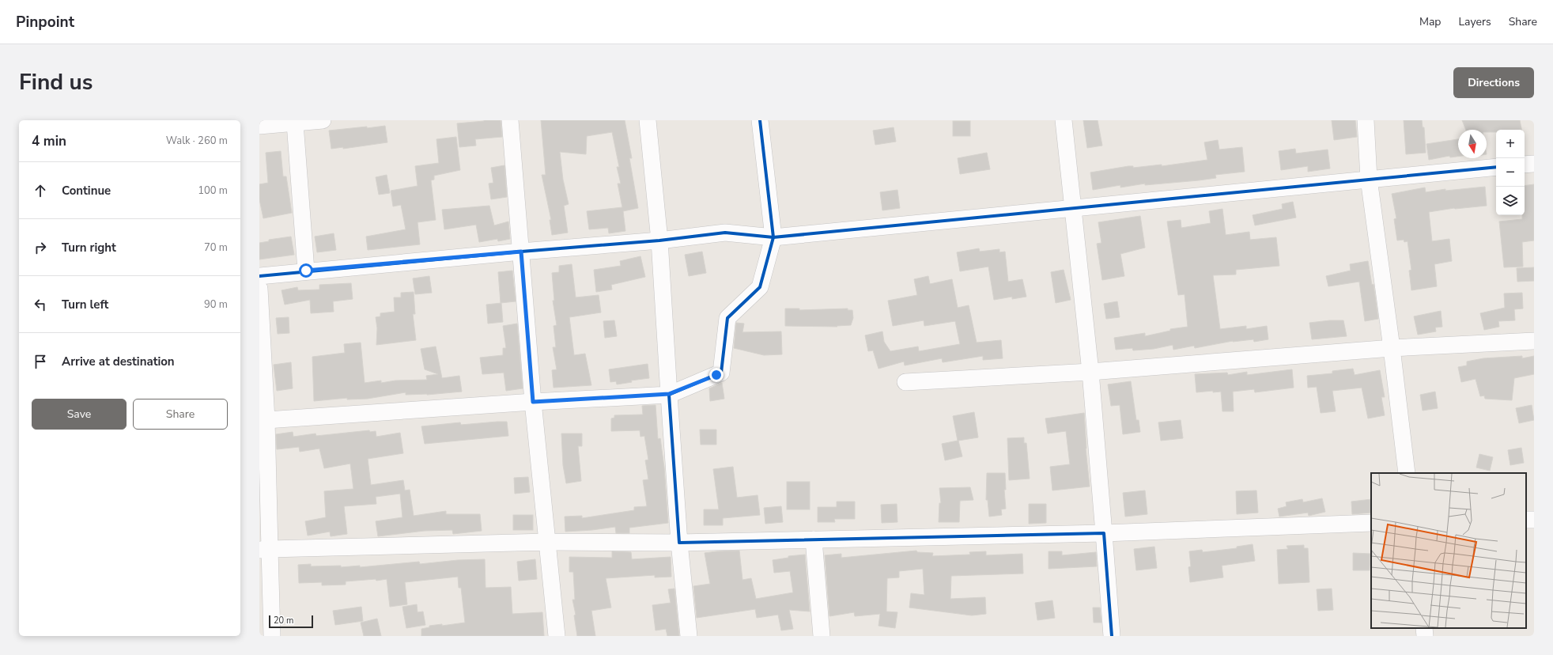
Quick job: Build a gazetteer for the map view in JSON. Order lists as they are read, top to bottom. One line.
{"scale_bar":"20 m","north":"bottom","page":{"header":"Pinpoint","nav":["Map","Layers","Share"],"title":"Find us","buttons":["Directions",["Save","Share"]],"heading":["4 min","Walk · 260 m"],"map_buttons":["+","−"],"list":[["Continue","100 m"],["Turn right","70 m"],["Turn left","90 m"],"Arrive at destination"],"scale":"20 m"}}
